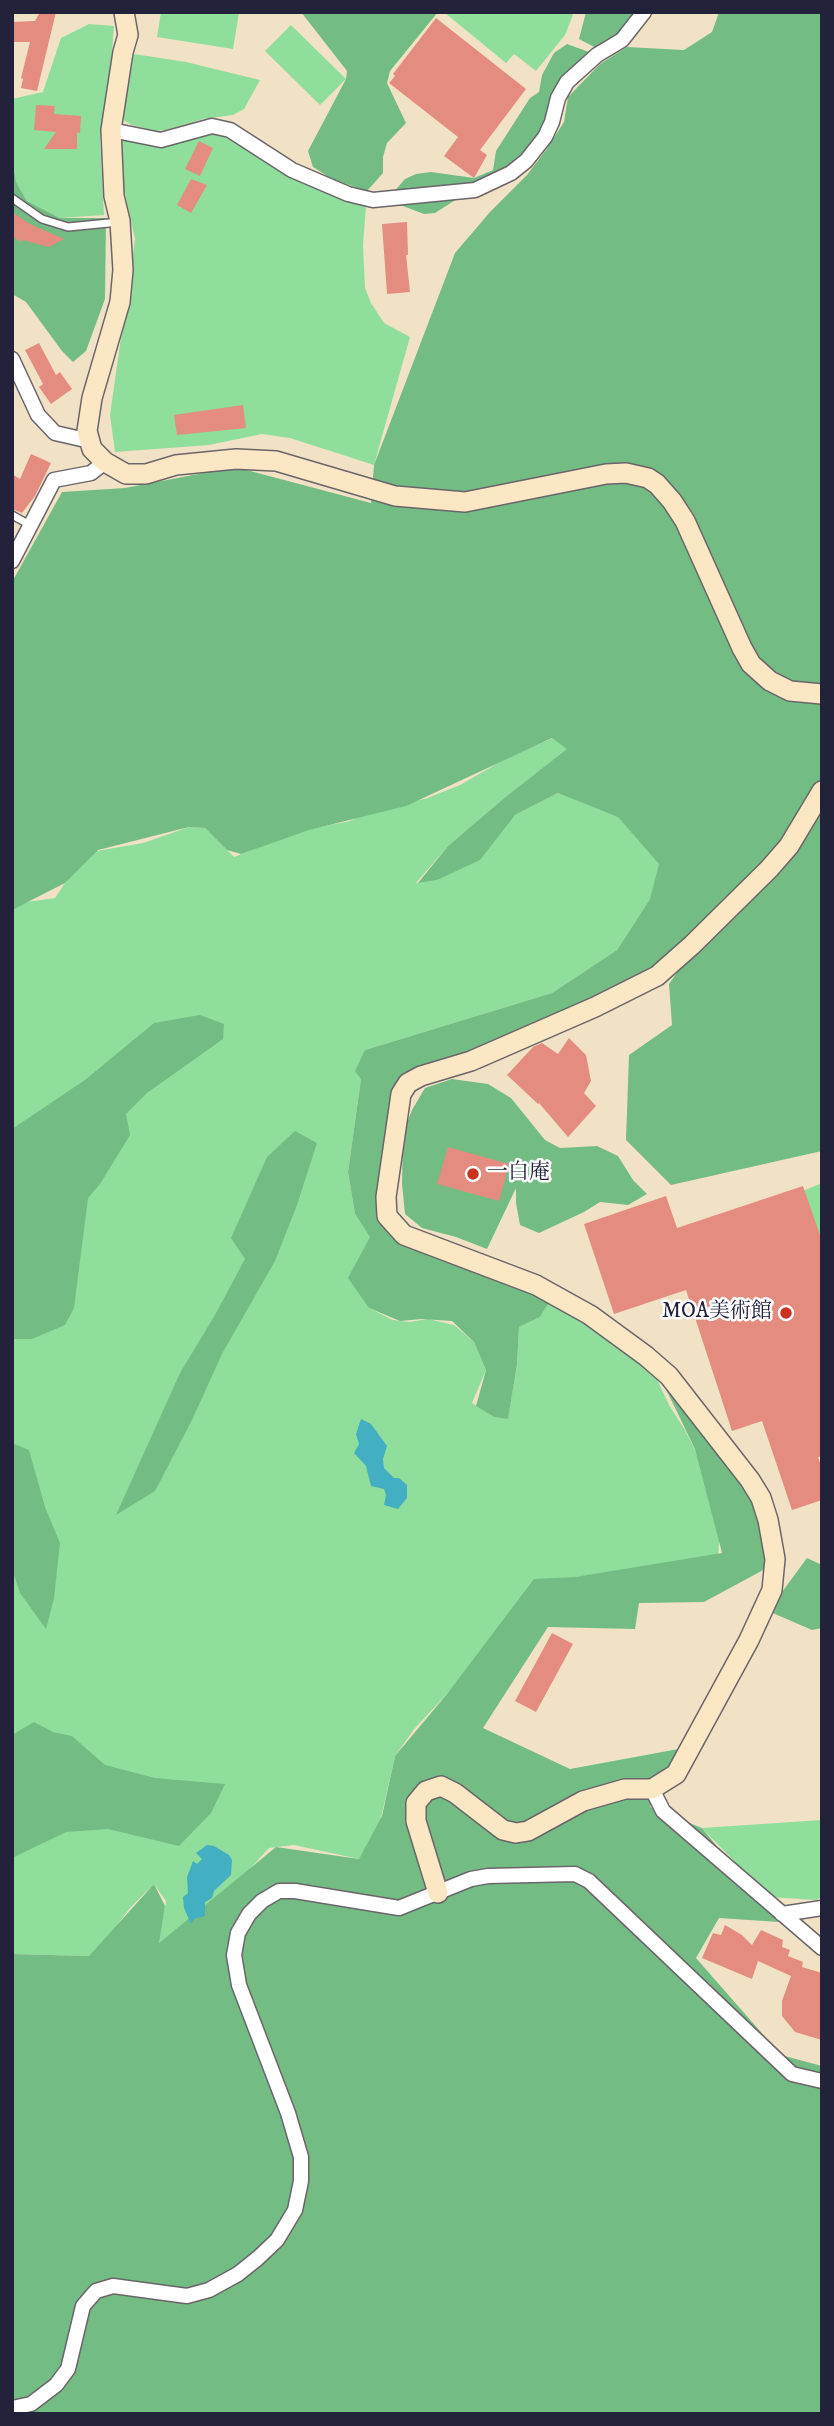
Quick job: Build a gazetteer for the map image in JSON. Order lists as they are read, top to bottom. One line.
{"places":["一白庵","MOA美術館"]}
